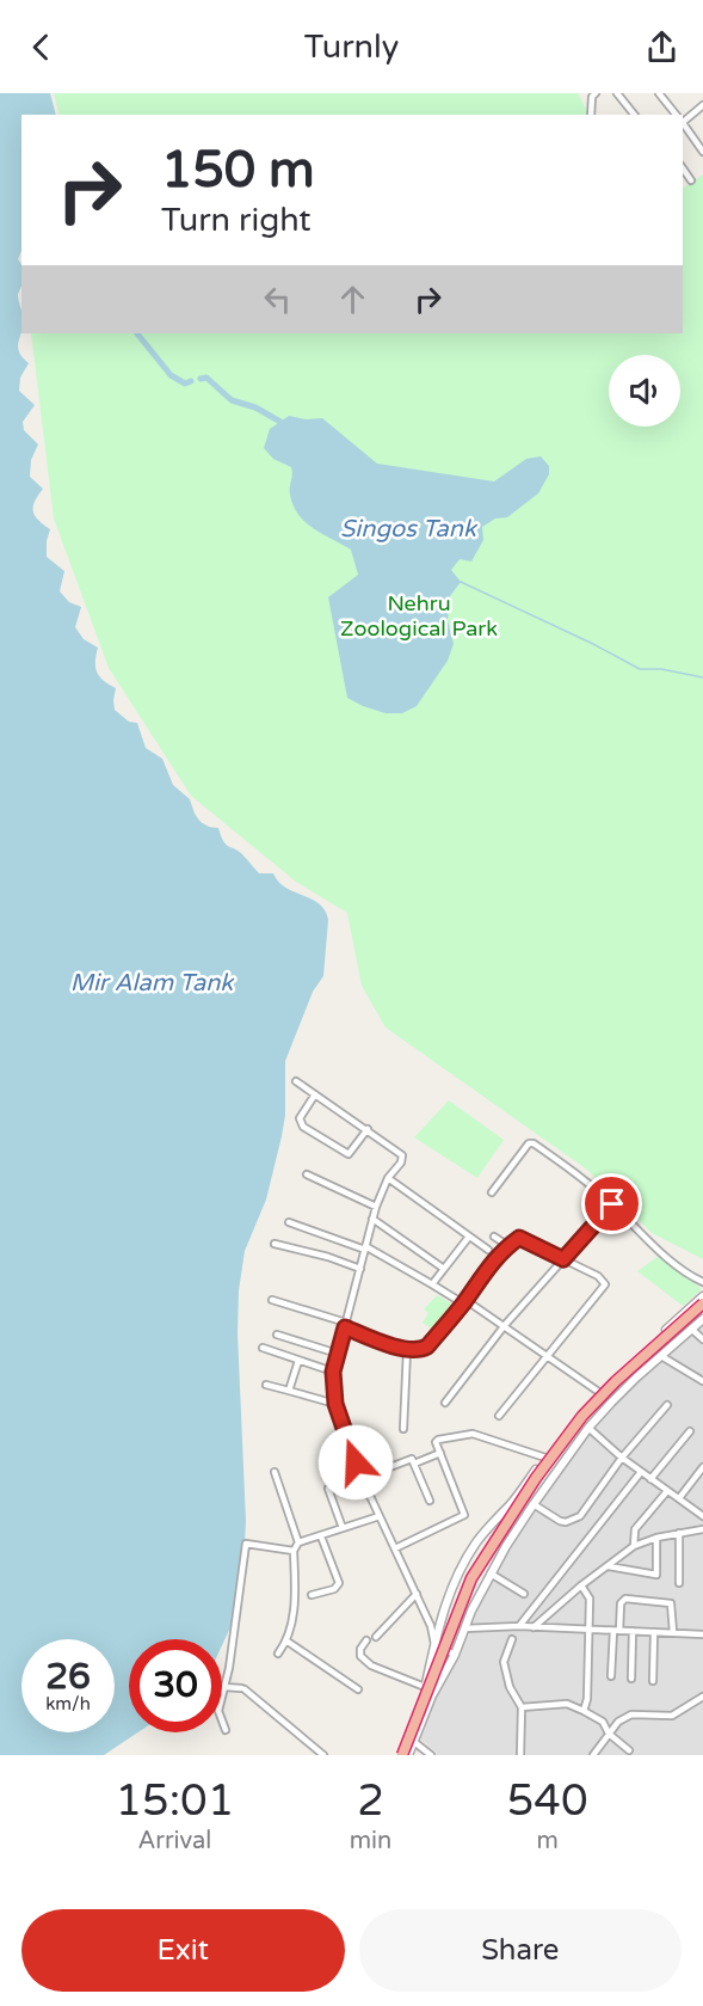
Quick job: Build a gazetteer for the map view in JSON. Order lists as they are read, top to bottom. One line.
{"water":["Singos Tank","Mir Alam Tank"],"parks":["Nehru Zoological Park"],"page":{"header":"Turnly","turn":["150 m","Turn right"],"speed":"26 km/h","limit":"30","eta":["15:01","Arrival","2","min","540","m"],"buttons":["Exit","Share"]}}
